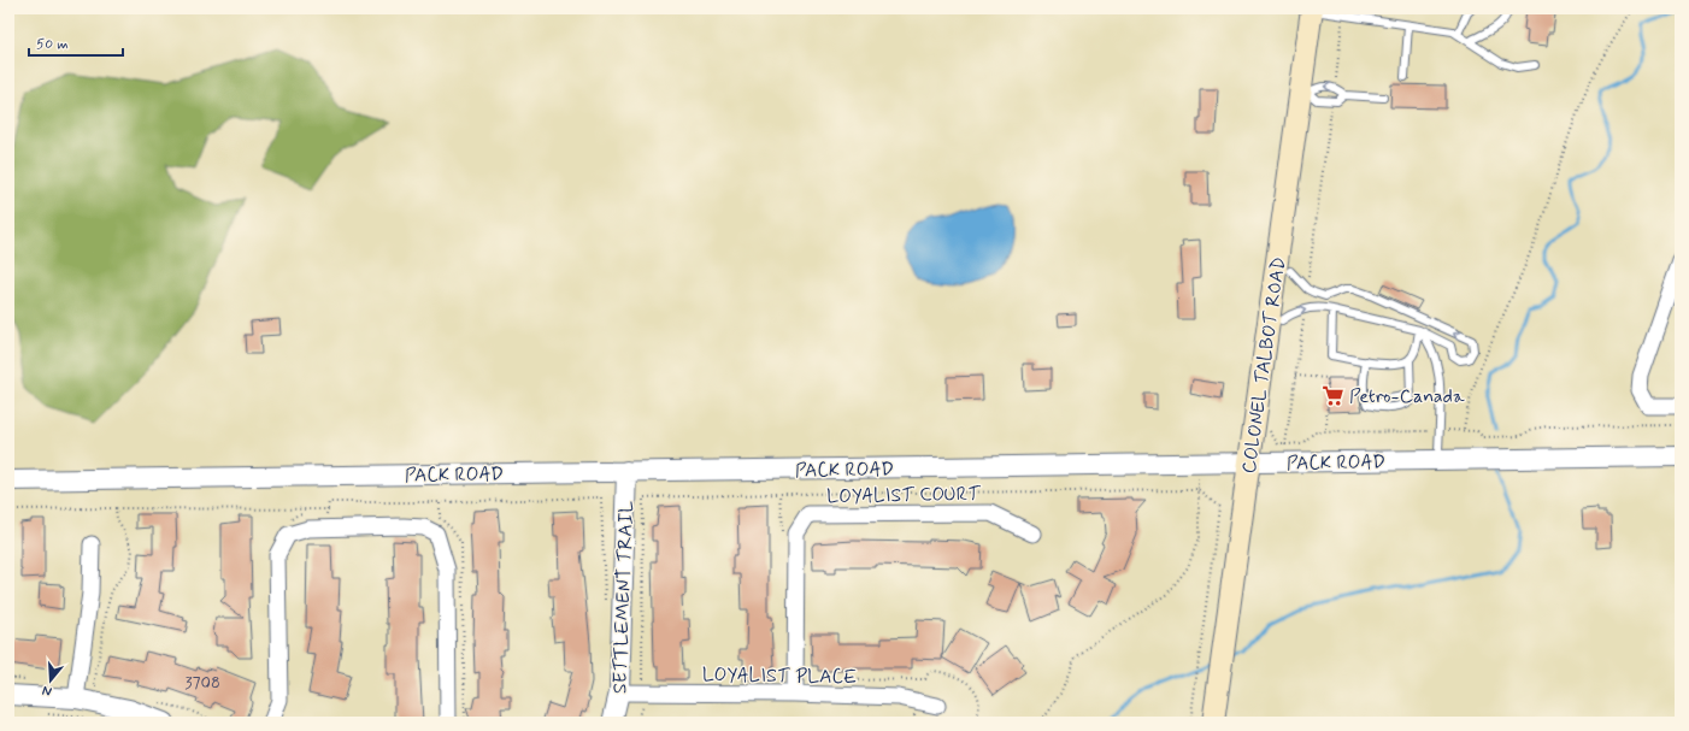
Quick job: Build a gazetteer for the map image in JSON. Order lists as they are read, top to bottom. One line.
{"streets":{"main road":["COLONEL TALBOT ROAD"],"street":["PACK ROAD","LOYALIST COURT","SETTLEMENT TRAIL","LOYALIST PLACE"]},"crossings":[["COLONEL TALBOT ROAD","PACK ROAD"],["PACK ROAD","SETTLEMENT TRAIL"],["LOYALIST COURT","LOYALIST PLACE"],["SETTLEMENT TRAIL","LOYALIST PLACE"]],"places":{"supermarket":["Petro-Canada"]},"house_numbers":["3708"],"scale_bar":"50 m","north":"bottom"}
